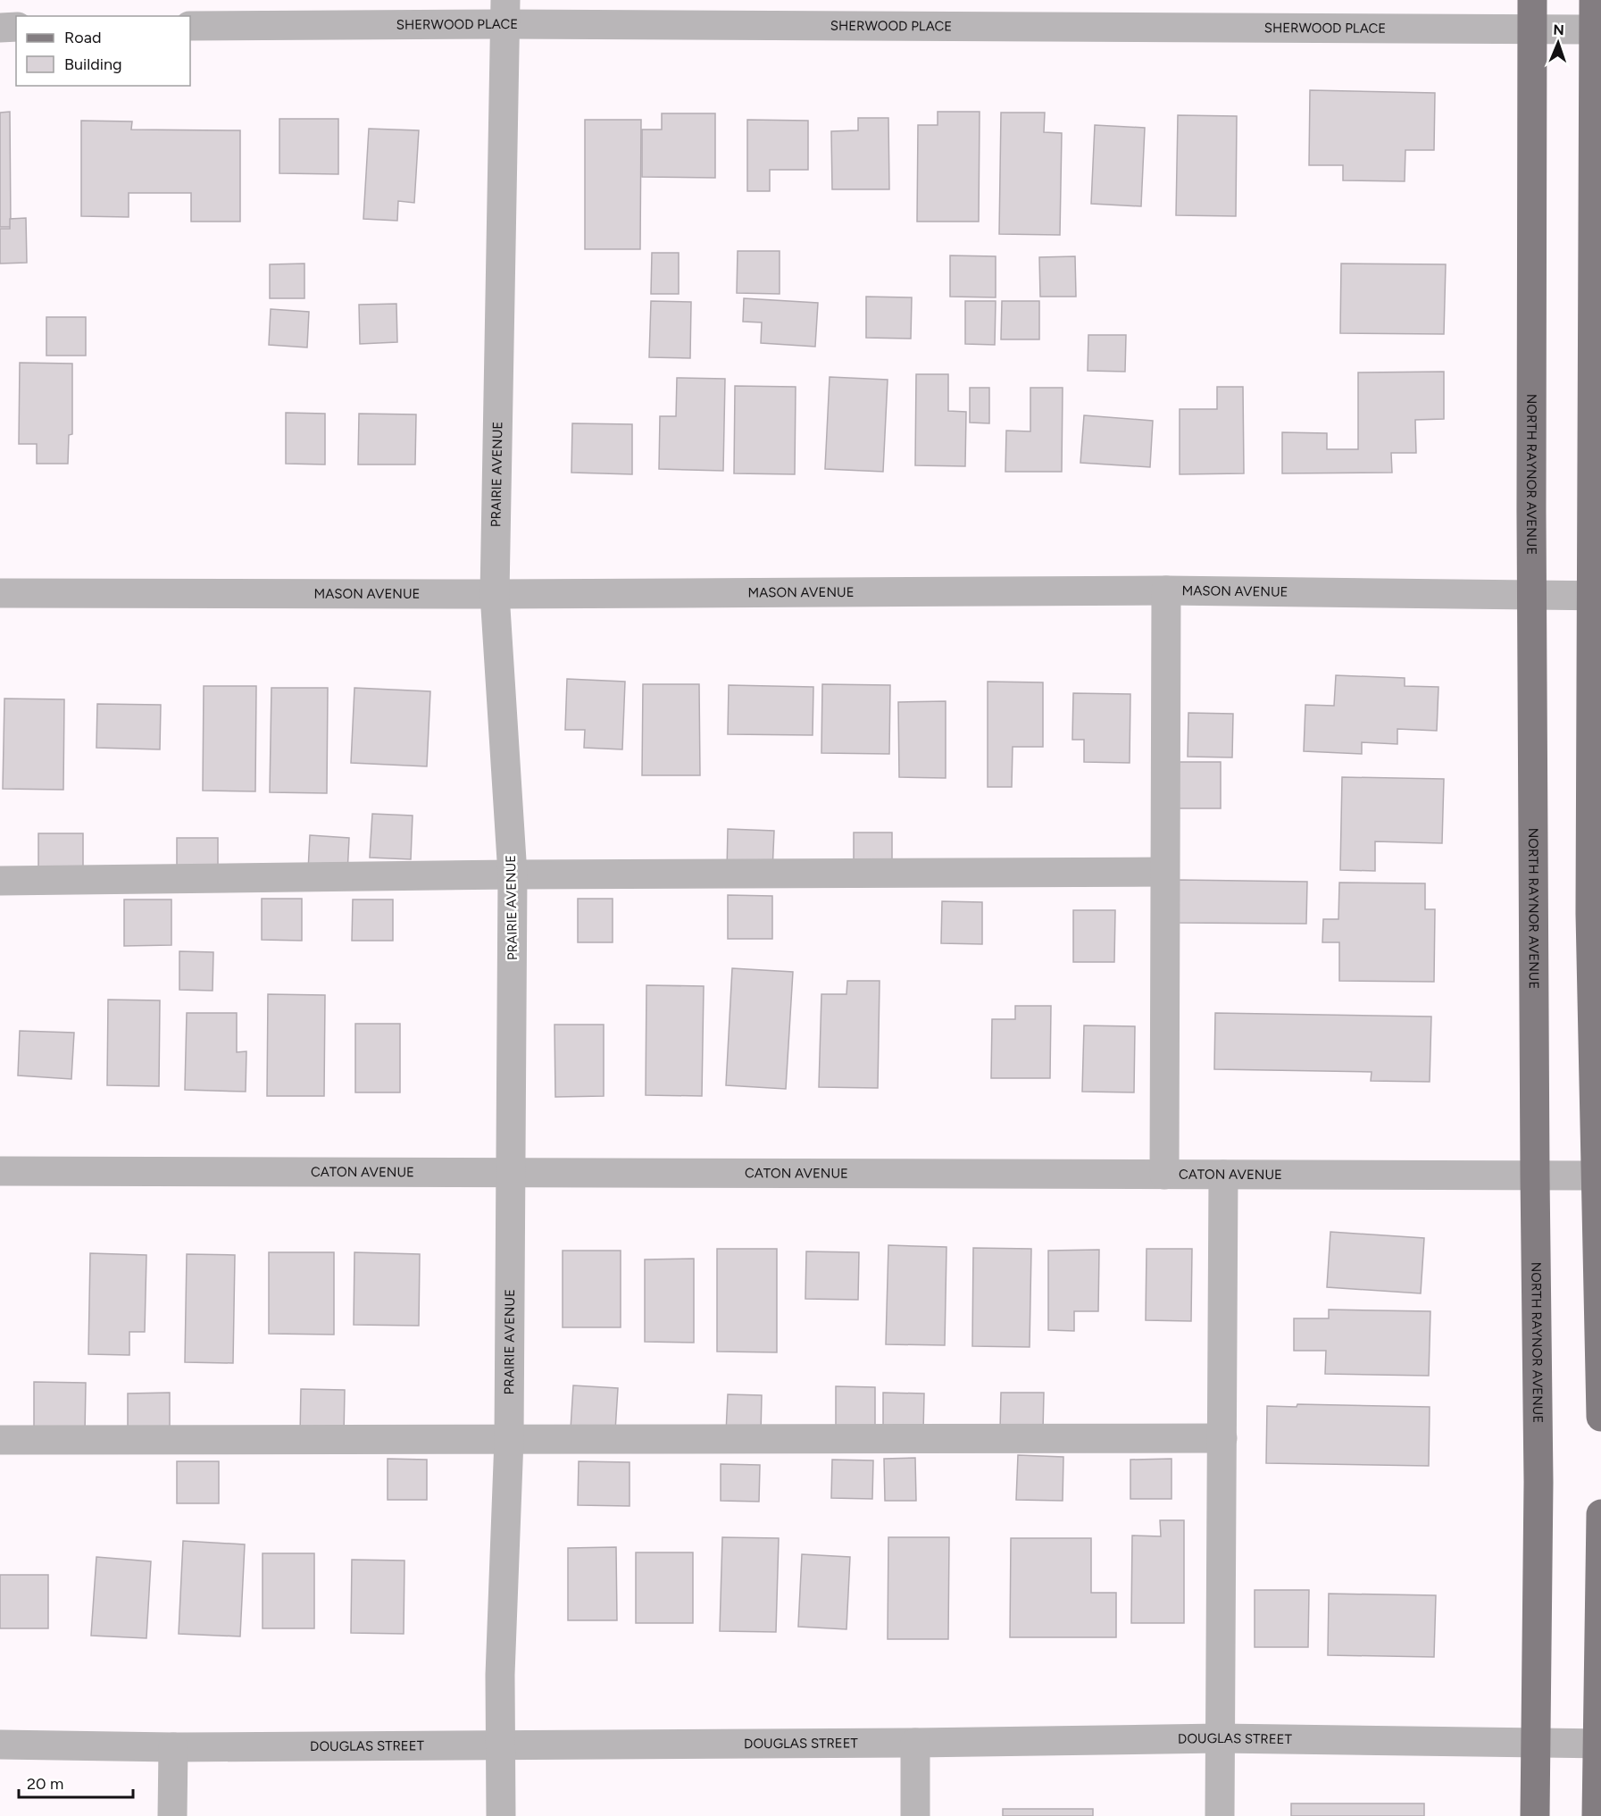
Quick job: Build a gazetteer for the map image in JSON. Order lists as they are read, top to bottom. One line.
{"streets":{"main road":["NORTH RAYNOR AVENUE"],"street":["SHERWOOD PLACE","PRAIRIE AVENUE","MASON AVENUE","CATON AVENUE","DOUGLAS STREET"]},"crossings":[["SHERWOOD PLACE","PRAIRIE AVENUE"],["SHERWOOD PLACE","NORTH RAYNOR AVENUE"],["PRAIRIE AVENUE","MASON AVENUE"],["PRAIRIE AVENUE","CATON AVENUE"],["PRAIRIE AVENUE","DOUGLAS STREET"],["NORTH RAYNOR AVENUE","MASON AVENUE"],["NORTH RAYNOR AVENUE","CATON AVENUE"],["NORTH RAYNOR AVENUE","DOUGLAS STREET"]],"legend":["Road","Building"],"scale_bar":"20 m","north":"top"}
